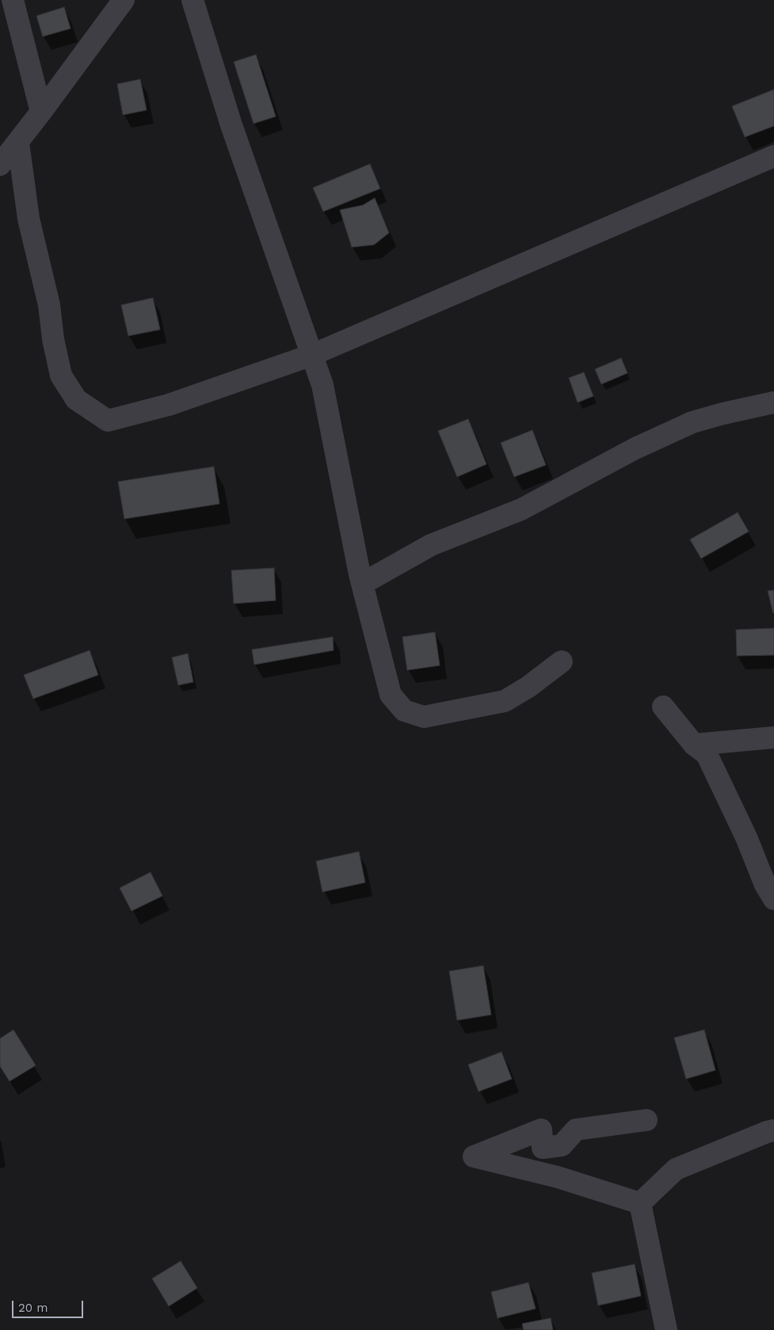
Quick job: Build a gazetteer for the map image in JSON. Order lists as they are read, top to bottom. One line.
{"scale_bar":"20 m"}
